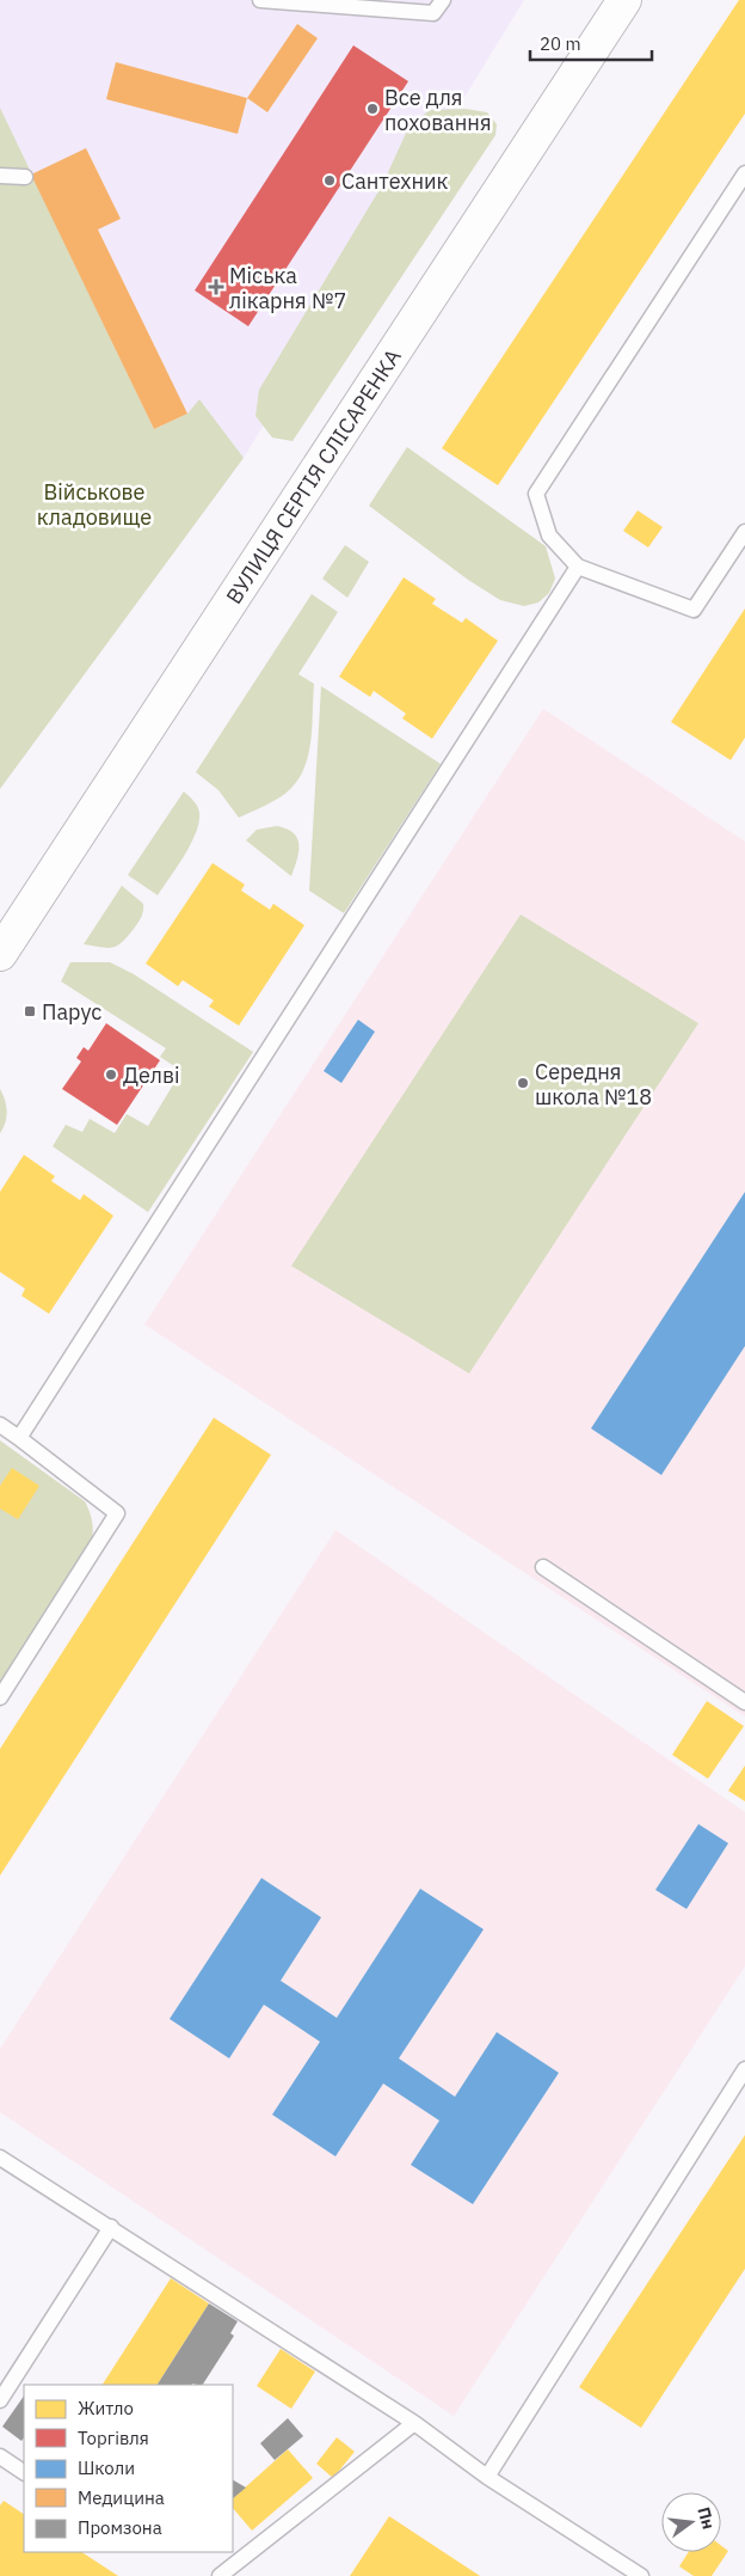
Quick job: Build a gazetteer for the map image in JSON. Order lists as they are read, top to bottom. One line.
{"streets":{"street":["ВУЛИЦЯ СЕРГІЯ СЛІСАРЕНКА"]},"parks":["Військове кладовище"],"places":{"other":["Все для поховання","Сантехник","Делві","Середня школа №18"],"health":["Міська лікарня №7"],"transit":["Парус"]},"legend":["Житло","Торгівля","Школи","Медицина","Промзона"],"scale_bar":"20 m","north":"right"}
